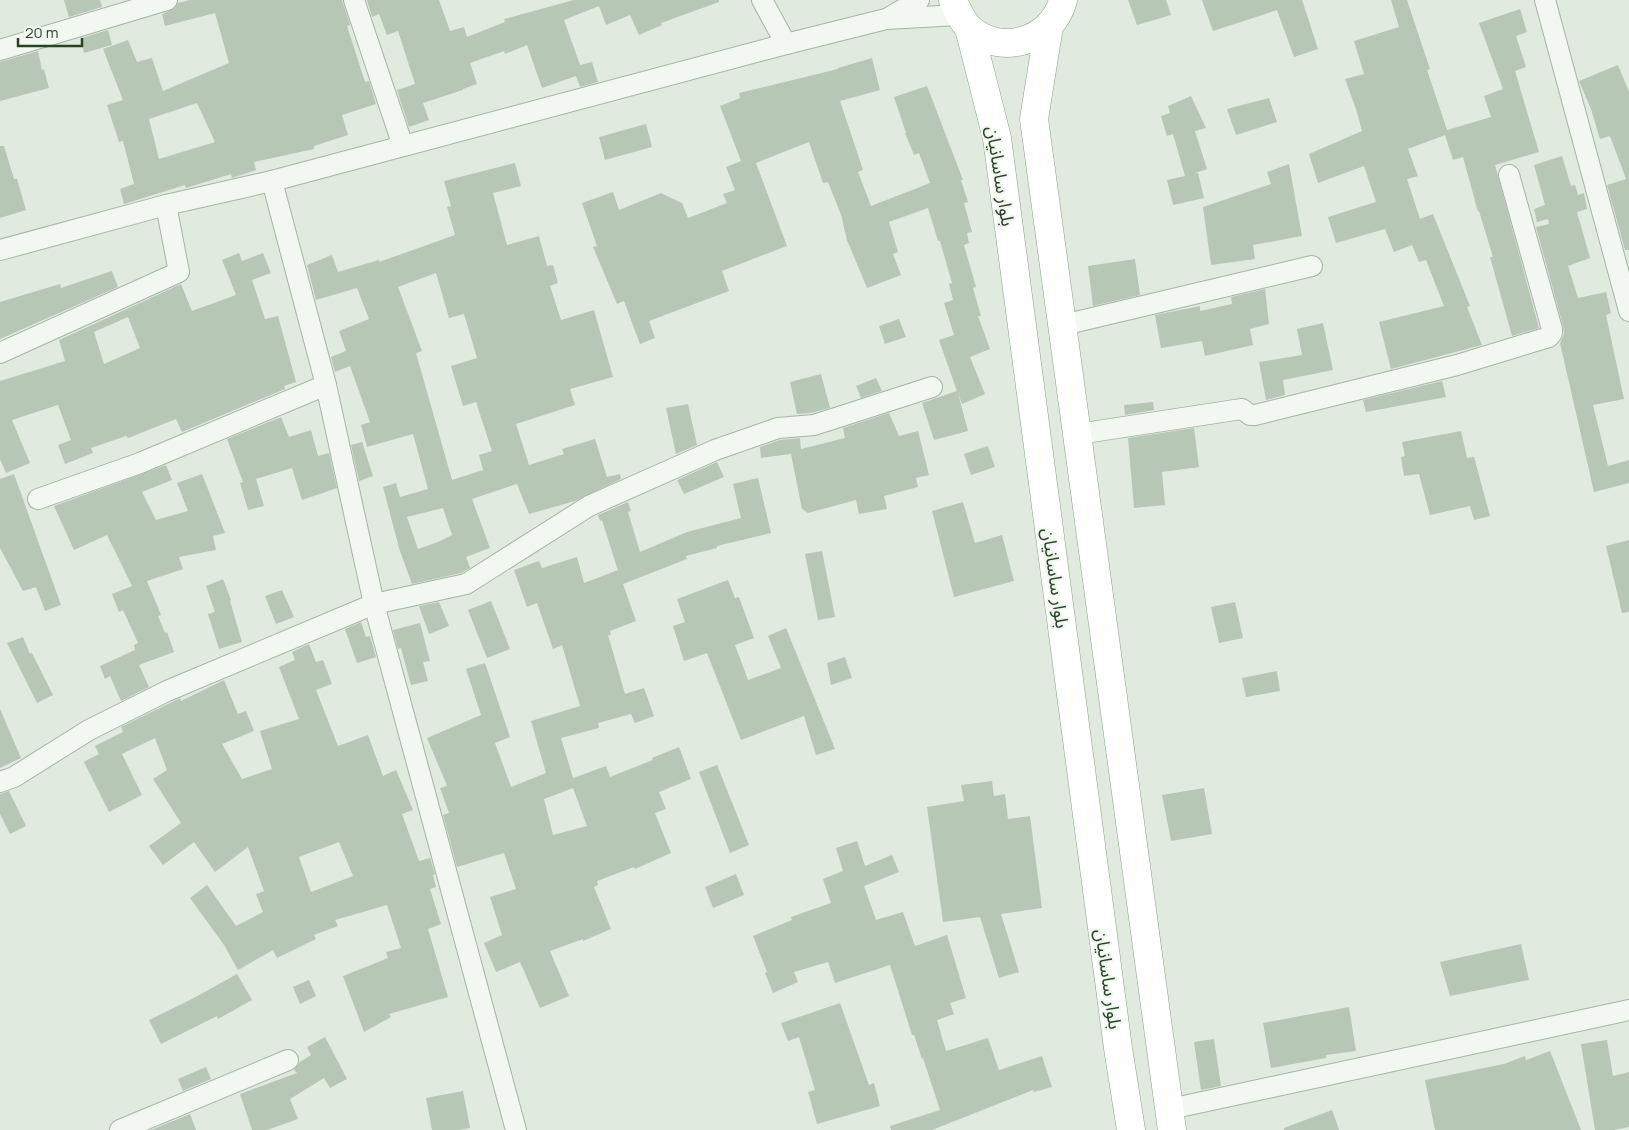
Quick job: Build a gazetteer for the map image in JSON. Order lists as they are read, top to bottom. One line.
{"streets":{"highway":["بلوار ساسانیان"]},"scale_bar":"20 m"}
